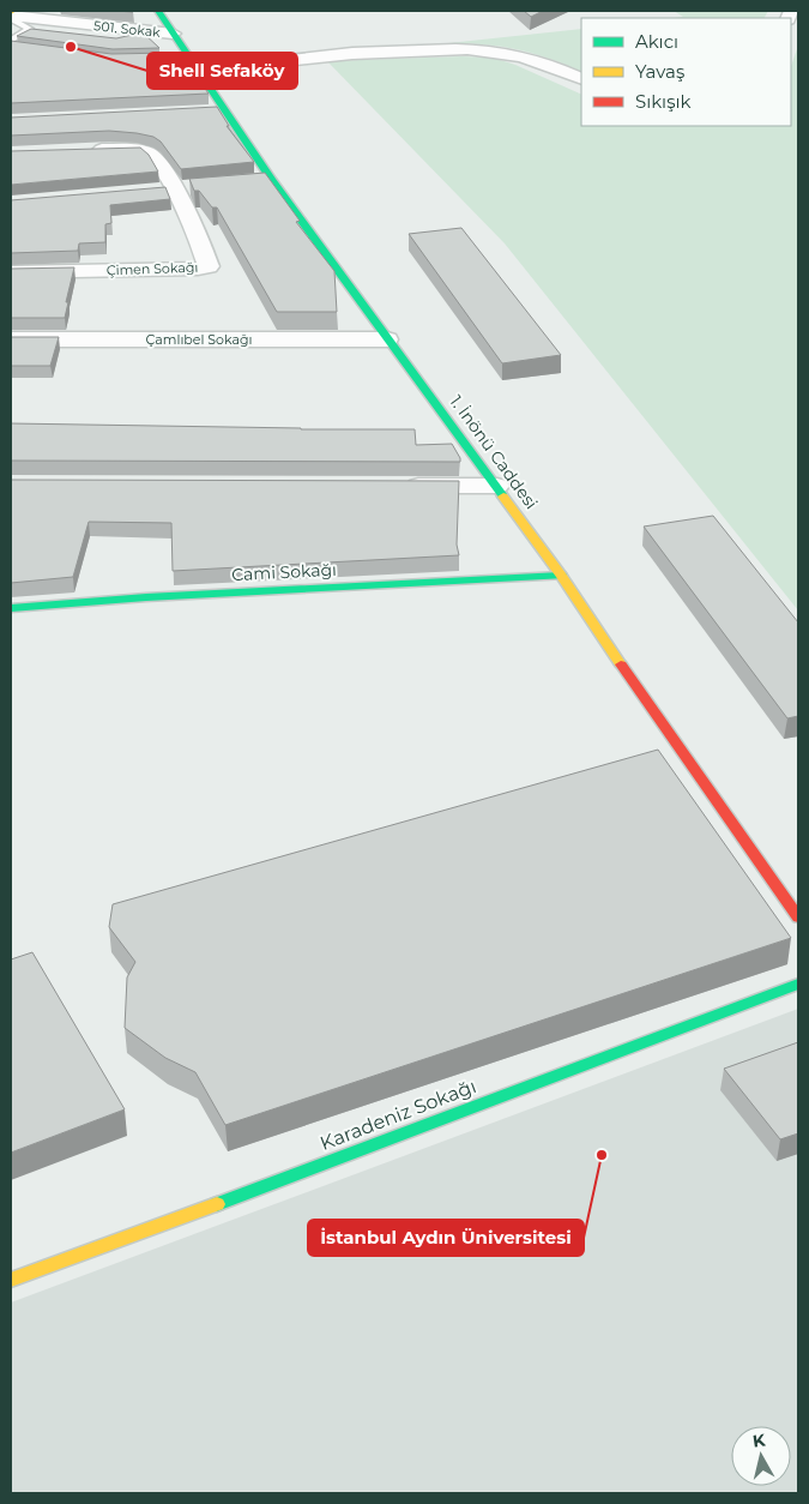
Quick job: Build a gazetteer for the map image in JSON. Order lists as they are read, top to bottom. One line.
{"streets":{"main road":["1. İnönü Caddesi","Cami Sokağı","Karadeniz Sokağı"],"street":["501. Sokak","Çimen Sokağı","Çamlıbel Sokağı"]},"crossings":[["501. Sokak","1. İnönü Caddesi"],["Çamlıbel Sokağı","1. İnönü Caddesi"],["1. İnönü Caddesi","Cami Sokağı"]],"places":["Shell Sefaköy","İstanbul Aydın Üniversitesi"],"legend":["Akıcı","Yavaş","Sıkışık"],"north":"top"}
